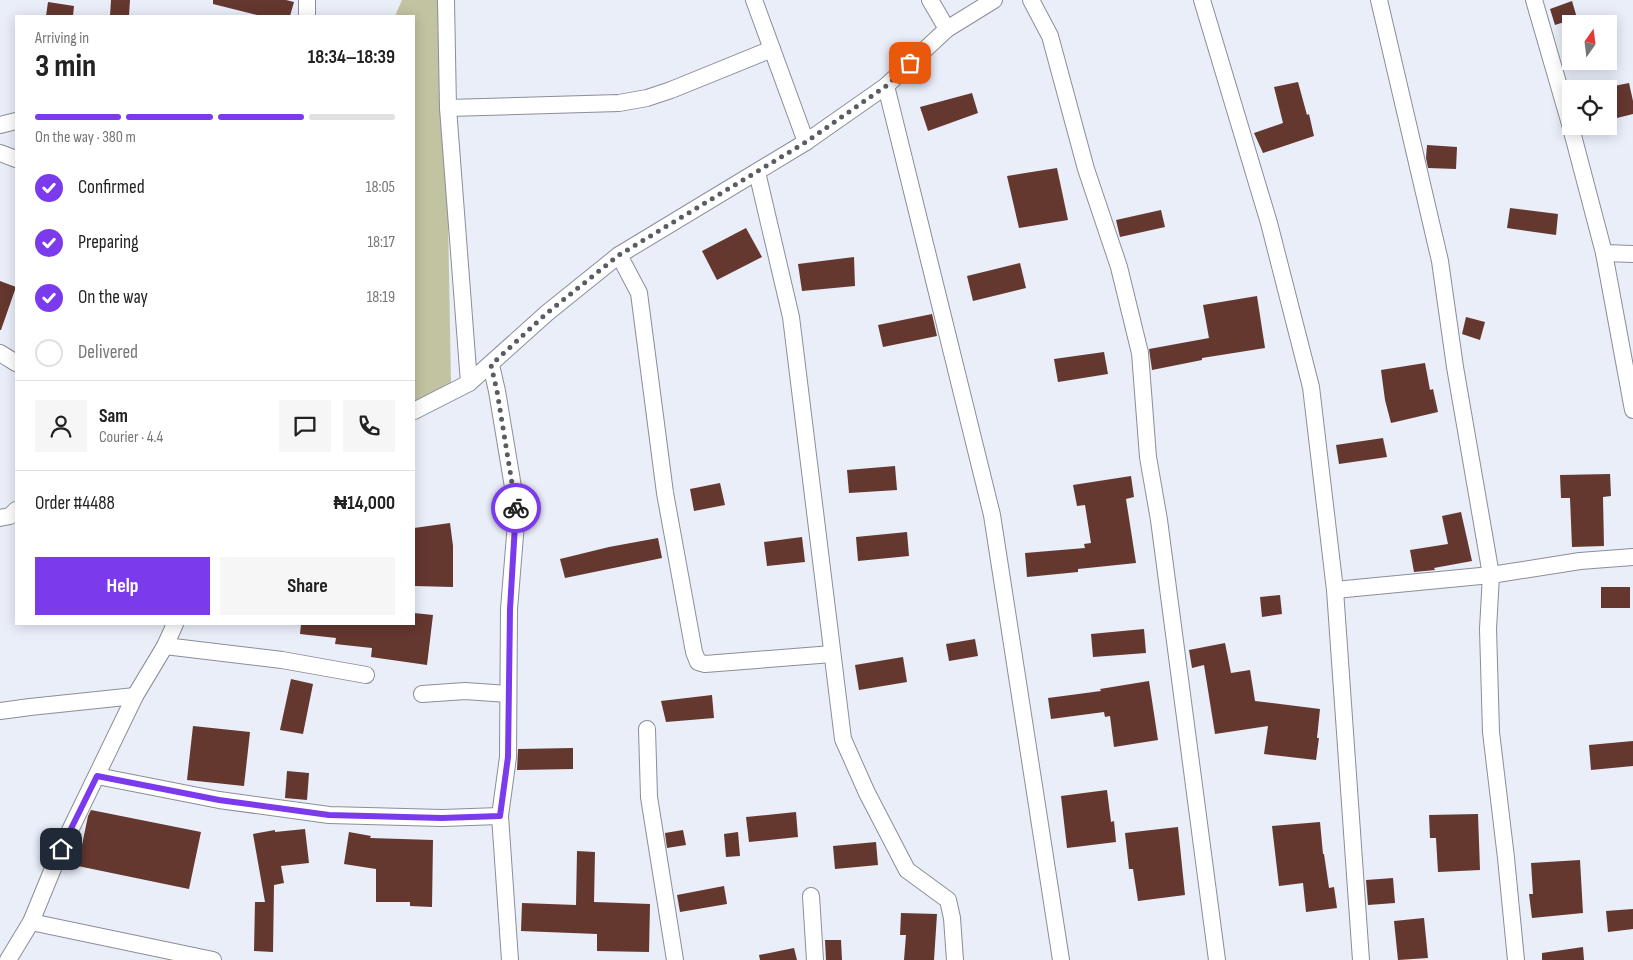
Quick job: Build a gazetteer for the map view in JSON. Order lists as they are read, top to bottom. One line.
{"north":"top","page":{"heading":["3 min","Arriving in","18:34–18:39"],"panel":["Sam","Courier · 4.4","Order #4488","₦14,000"],"bar":"On the way · 380 m","list":[["Confirmed","18:05"],["Preparing","18:17"],["On the way","18:19"],"Delivered"],"buttons":["Help","Share"]}}
